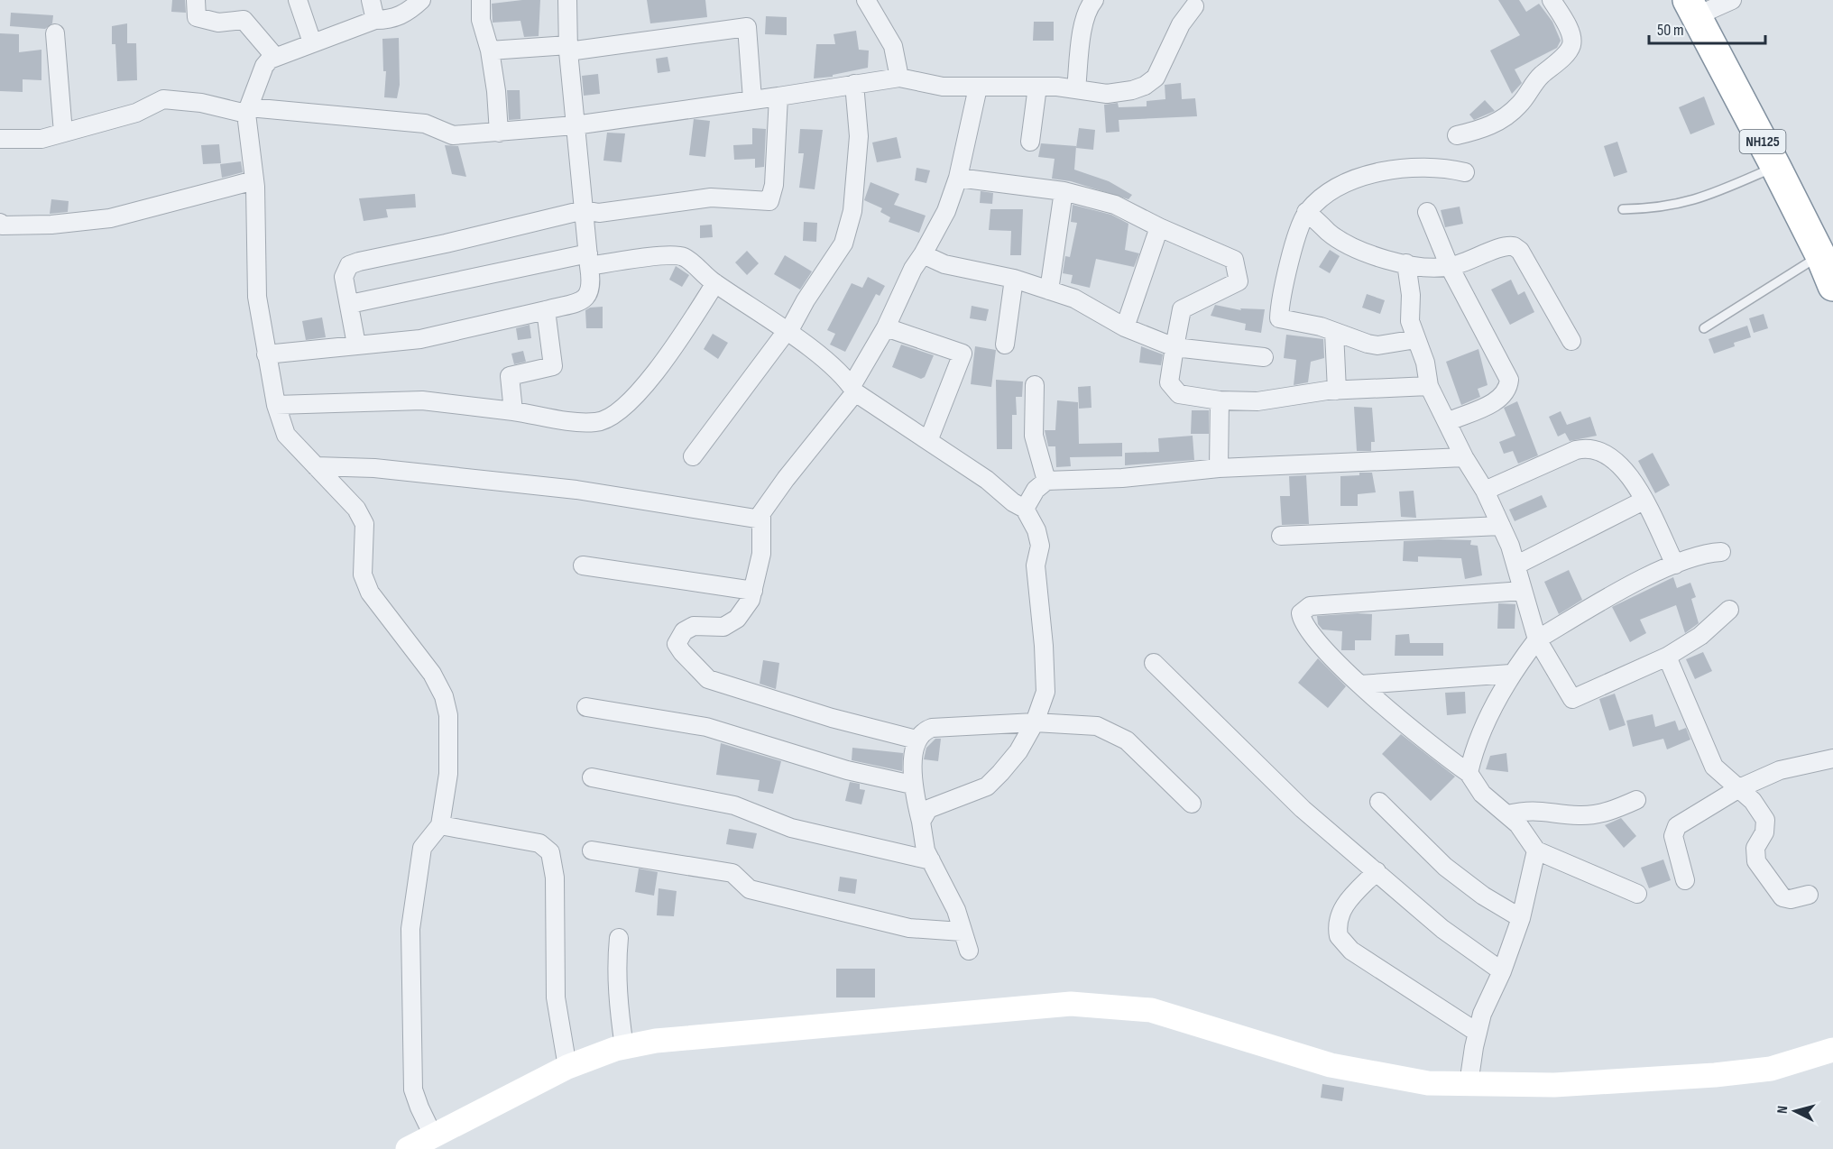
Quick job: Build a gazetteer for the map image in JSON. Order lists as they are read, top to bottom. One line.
{"streets":{"highway":["NH125"]},"scale_bar":"50 m","north":"left"}
